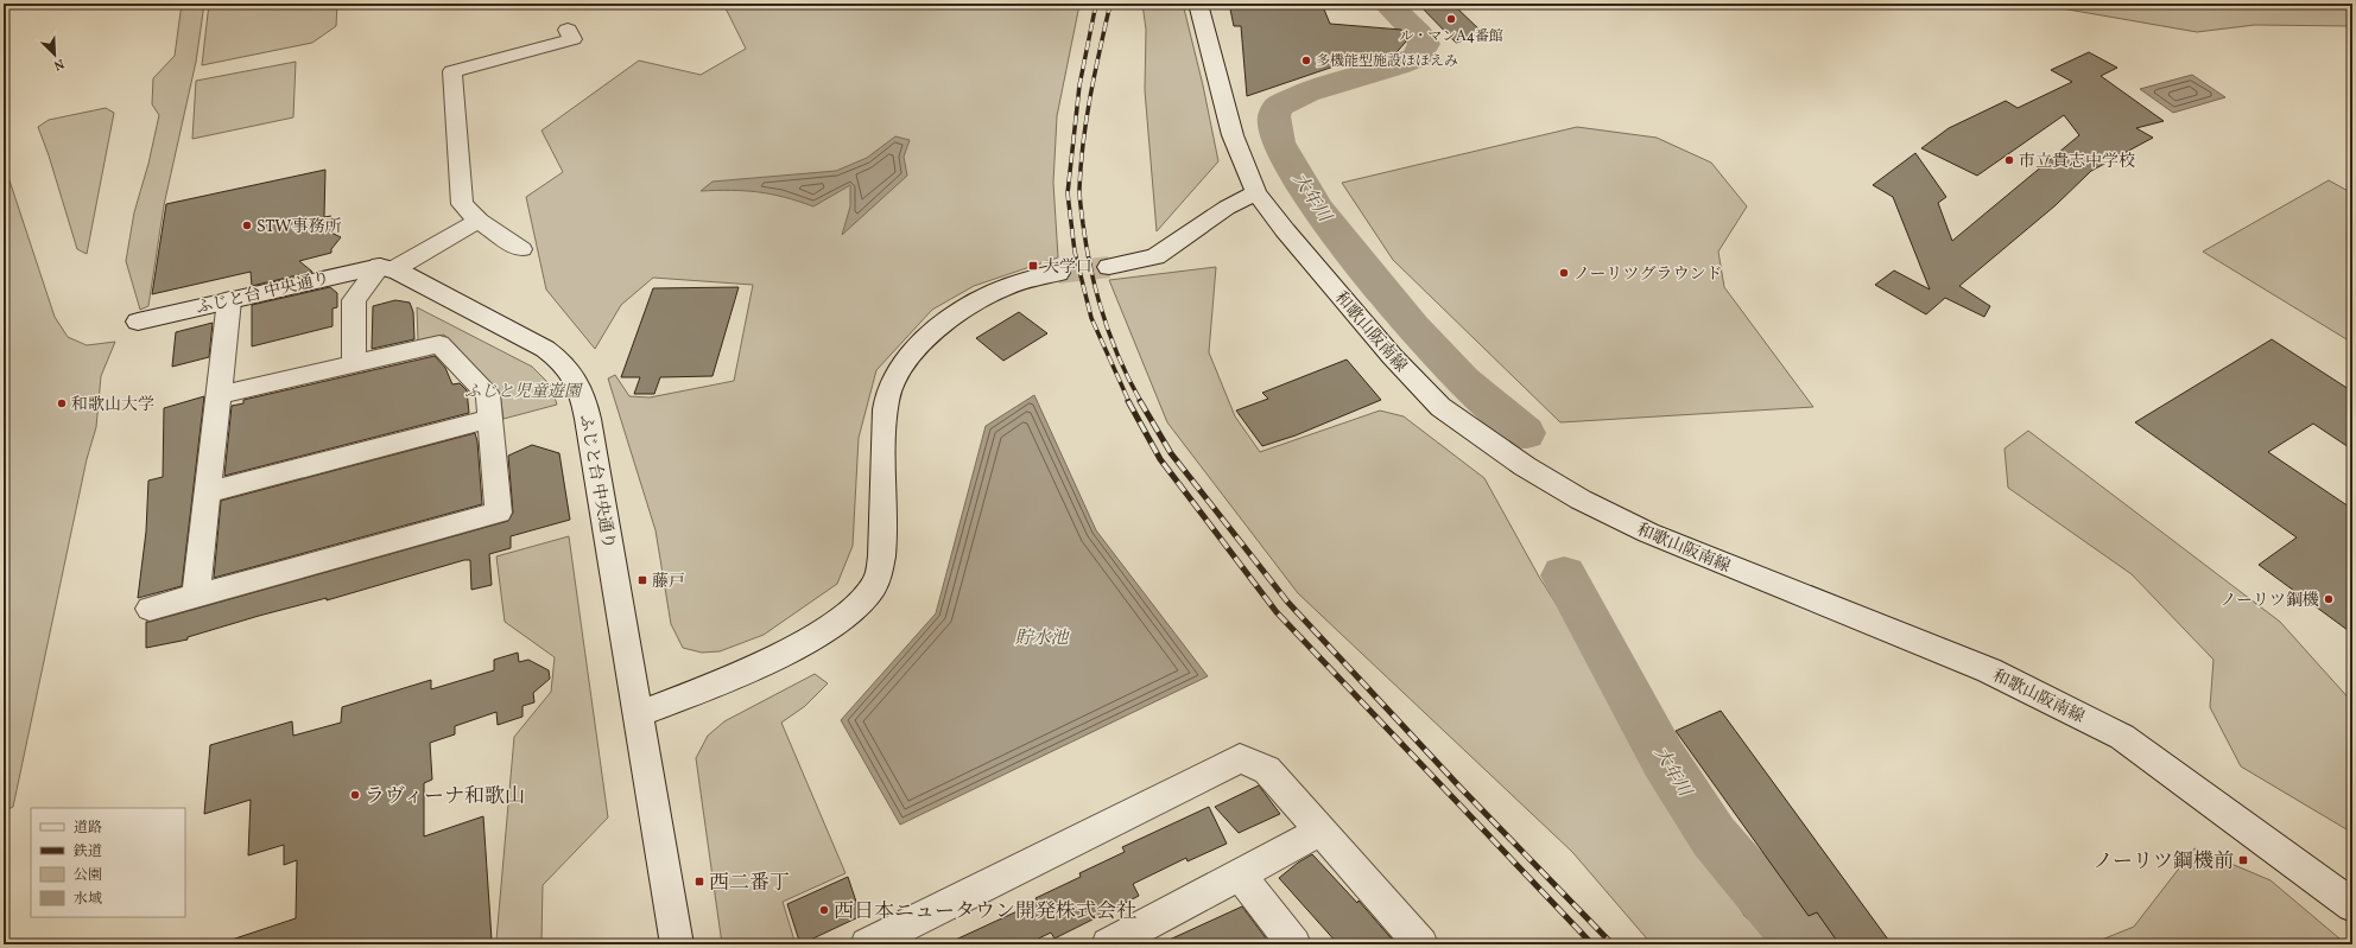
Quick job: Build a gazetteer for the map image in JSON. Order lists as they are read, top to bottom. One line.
{"streets":{"street":["ふじと台 中央通り","和歌山阪南線"]},"water":["大年川","貯水池"],"parks":["ふじと児童遊園"],"places":{"other":["ル・マンA4番館","多機能型施設ほほえみ","市立貴志中学校","STW事務所","ノーリツグラウンド","和歌山大学","ノーリツ鋼機","ラヴィーナ和歌山","西日本ニュータウン開発株式会社"],"transit":["大学口","藤戸","ノーリツ鋼機前","西二番丁"]},"legend":["道路","鉄道","公園","水域"],"north":"bottom right"}
